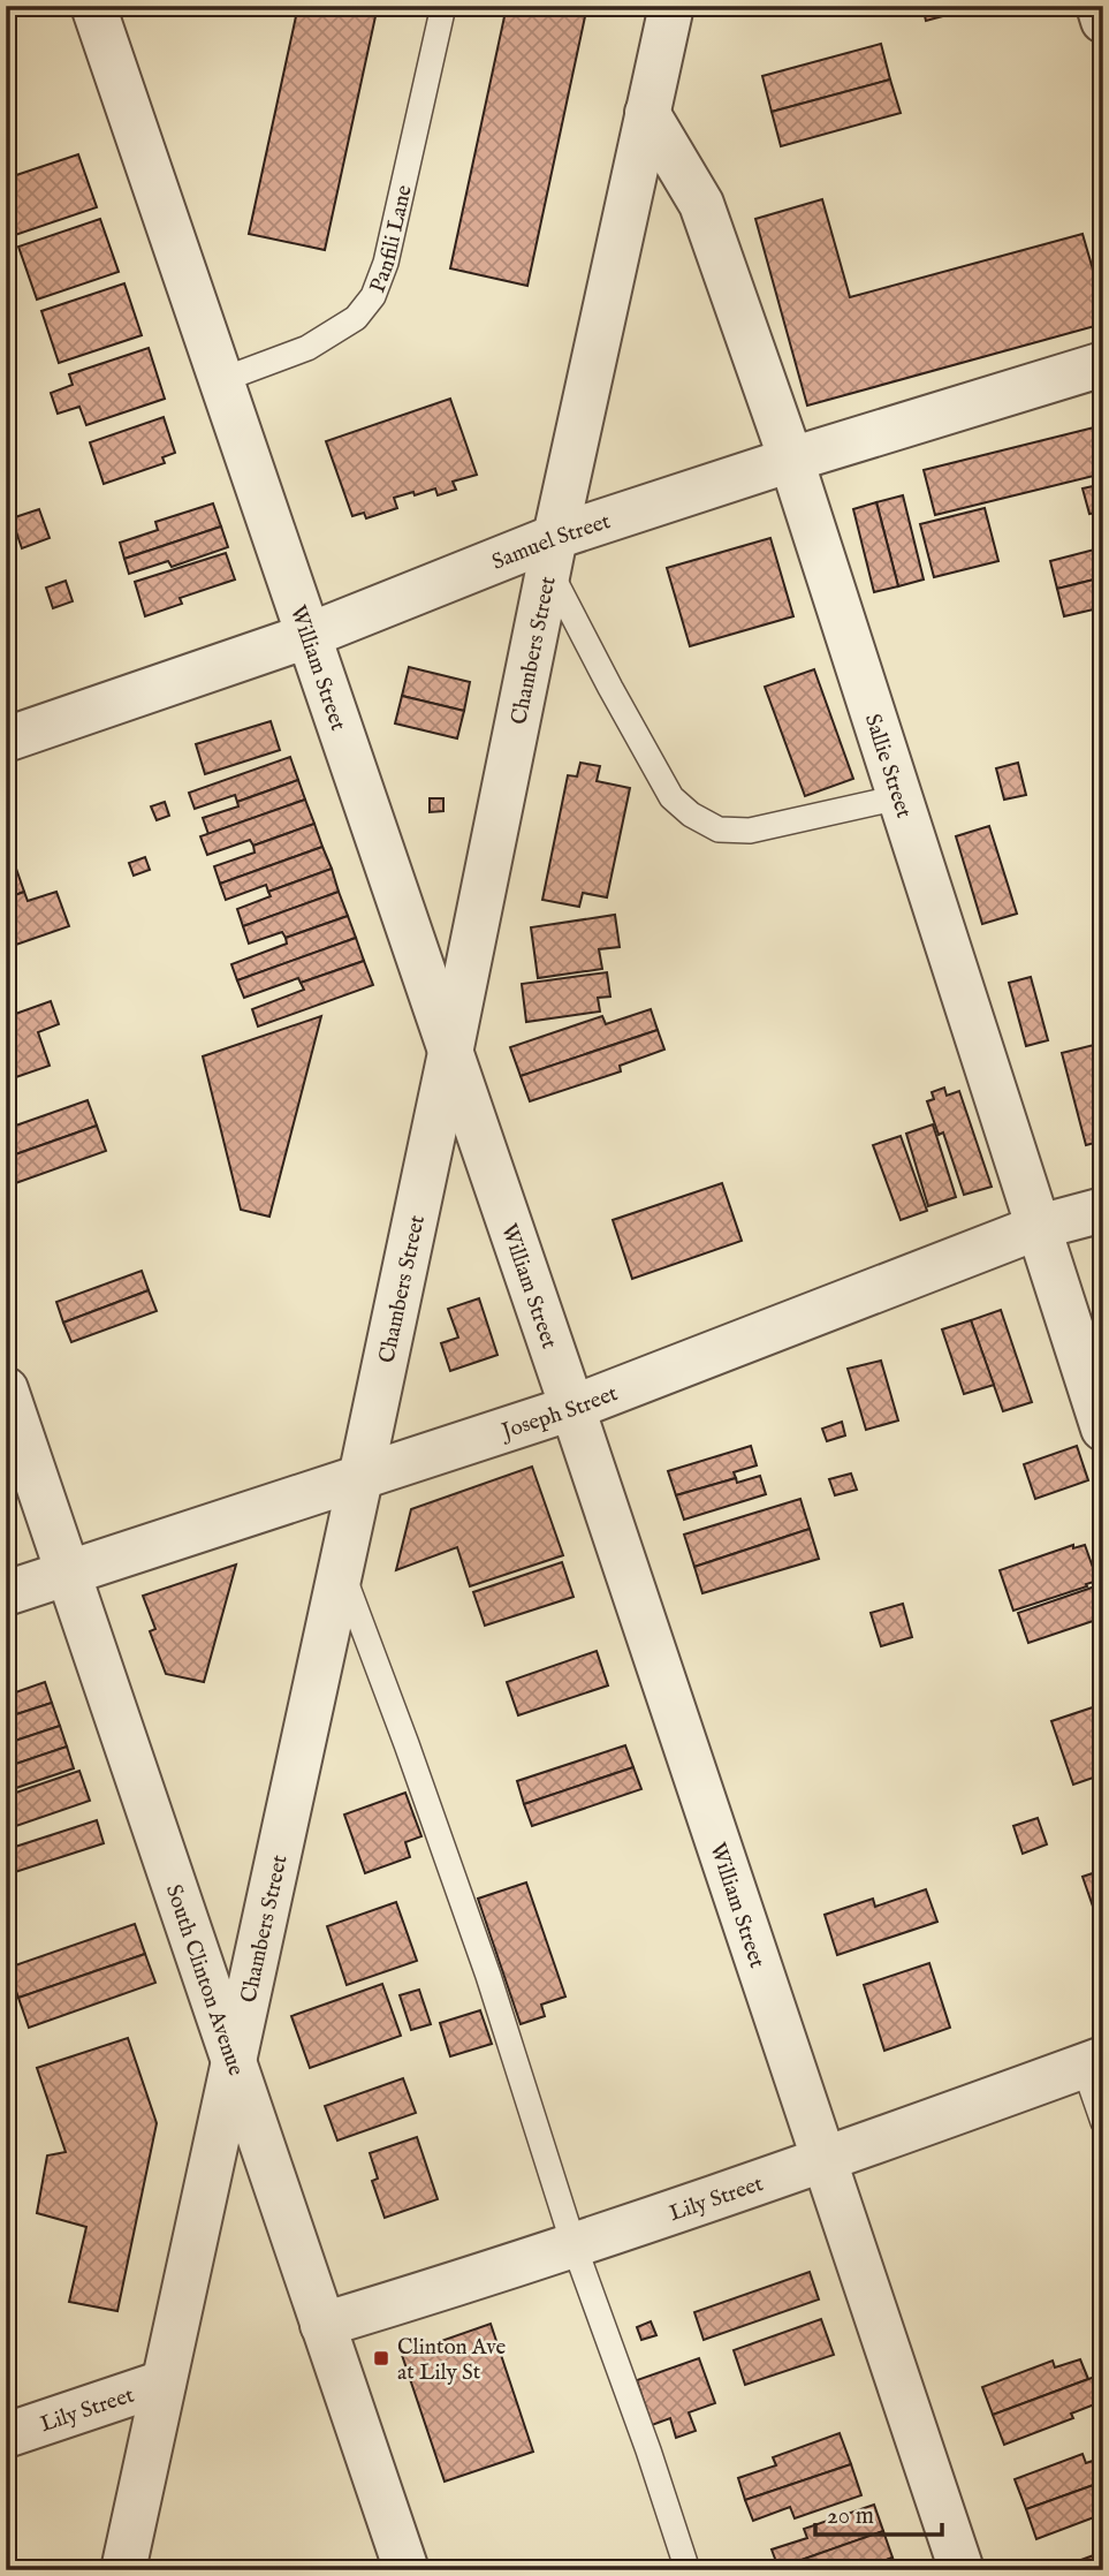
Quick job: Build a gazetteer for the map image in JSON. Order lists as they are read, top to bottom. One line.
{"streets":{"street":["Samuel Street","Chambers Street","William Street","Sallie Street","Joseph Street","South Clinton Avenue","Lily Street"],"lane":["Panfili Lane"]},"crossings":[["Panfili Lane","William Street"],["Samuel Street","Chambers Street"],["Samuel Street","William Street"],["Samuel Street","Sallie Street"],["Chambers Street","William Street"],["Chambers Street","Sallie Street"],["Chambers Street","Joseph Street"],["Chambers Street","South Clinton Avenue"],["Chambers Street","Lily Street"],["William Street","Joseph Street"],["William Street","Lily Street"],["Sallie Street","Joseph Street"],["Joseph Street","South Clinton Avenue"],["South Clinton Avenue","Lily Street"]],"places":{"transit":["Clinton Ave at Lily St"]},"scale_bar":"20 m"}
